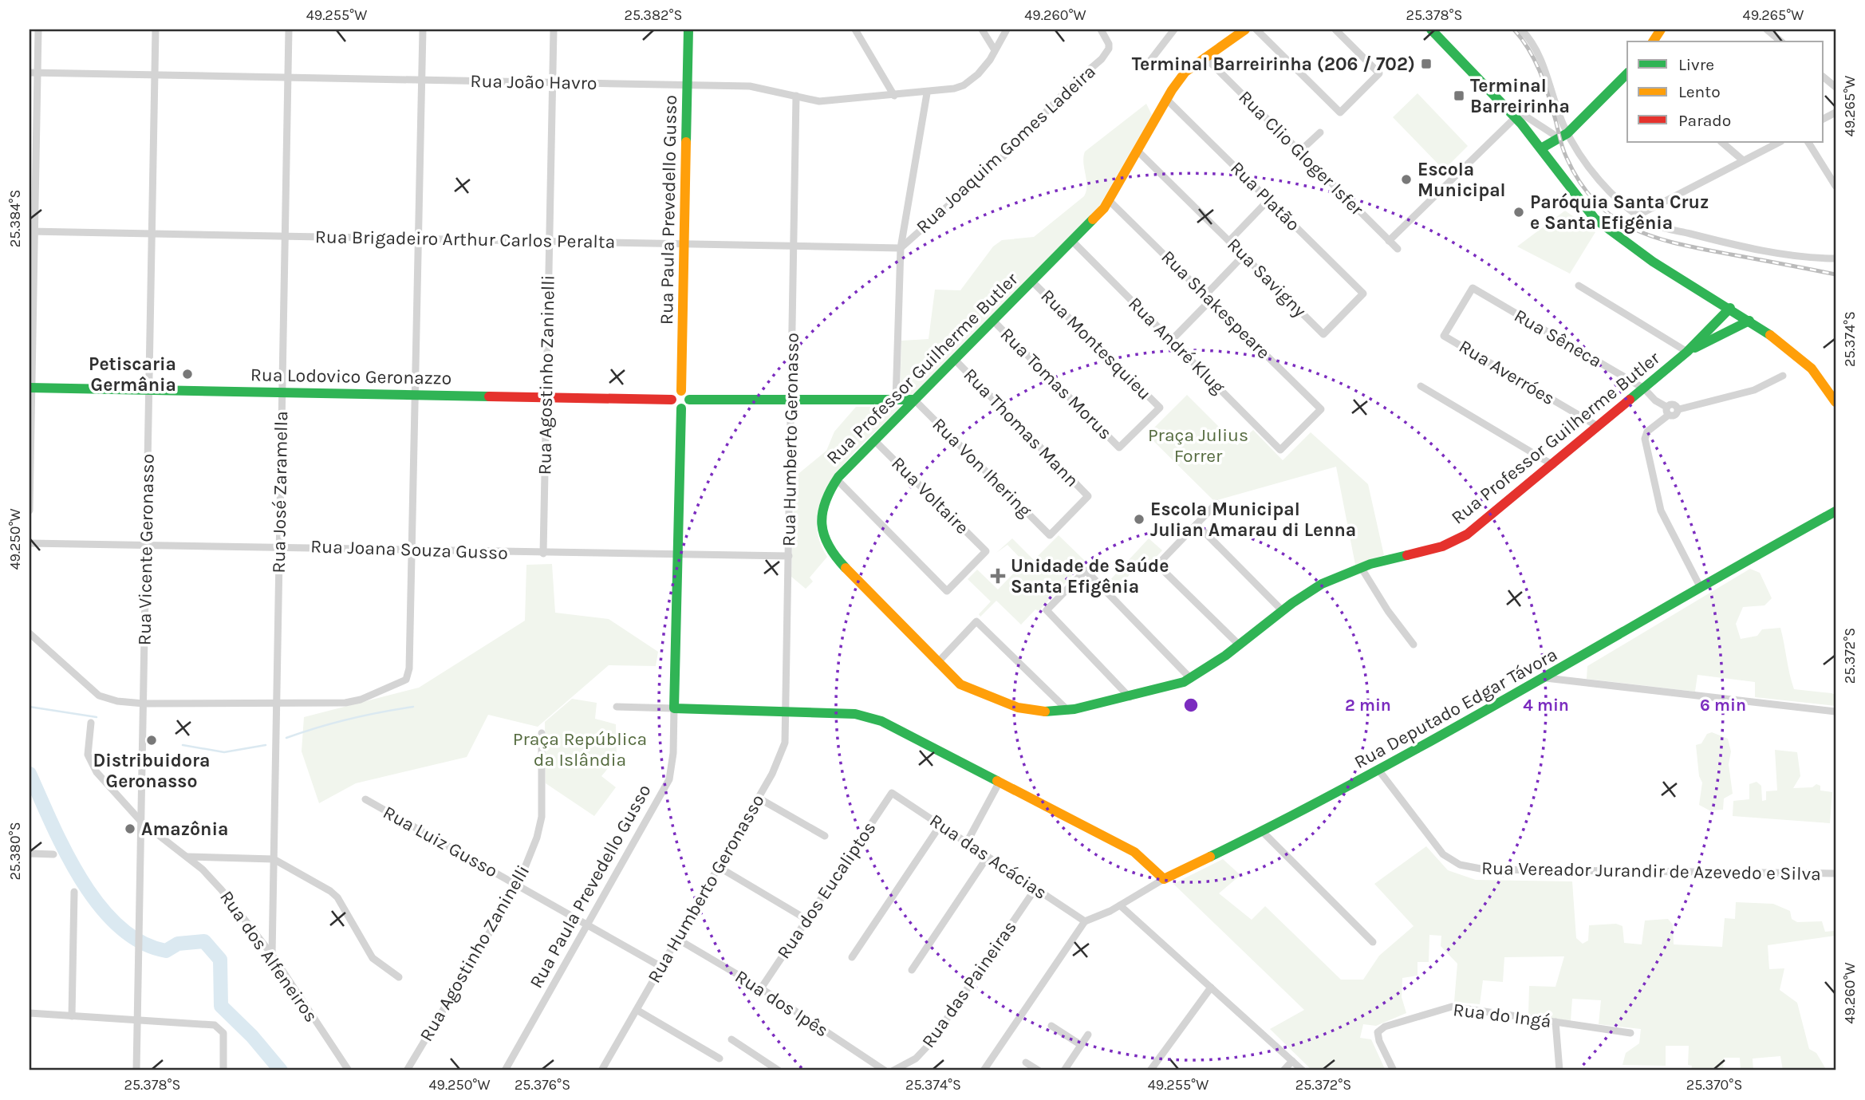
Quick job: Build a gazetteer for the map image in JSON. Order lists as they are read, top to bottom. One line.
{"streets":{"main road":["Rua Paula Prevedello Gusso","Rua Professor Guilherme Butler","Rua Lodovico Geronazzo","Rua Deputado Edgar Távora"],"street":["Rua João Havro","Rua Joaquim Gomes Ladeira","Rua Clio Gloger Isfer","Rua Platão","Rua Brigadeiro Arthur Carlos Peralta","Rua Savigny","Rua Shakespeare","Rua Sêneca","Rua Montesquieu","Rua André Klug","Rua Averróes","Rua Agostinho Zaninelli","Rua Tomas Morus","Rua Thomas Mann","Rua Humberto Geronasso","Rua Von Ihering","Rua José Zaramella","Rua Voltaire","Rua Vicente Geronasso","Rua Joana Souza Gusso","Rua Luiz Gusso","Rua das Acácias","Rua Vereador Jurandir de Azevedo e Silva","Rua dos Eucaliptos","Rua dos Alfeneiros","Rua das Paineiras","Rua dos Ipês","Rua do Ingá"]},"crossings":[["Rua João Havro","Rua Paula Prevedello Gusso"],["Rua João Havro","Rua Agostinho Zaninelli"],["Rua João Havro","Rua Humberto Geronasso"],["Rua João Havro","Rua José Zaramella"],["Rua João Havro","Rua Vicente Geronasso"],["Rua Joaquim Gomes Ladeira","Rua Brigadeiro Arthur Carlos Peralta"],["Rua Clio Gloger Isfer","Rua Professor Guilherme Butler"],["Rua Platão","Rua Savigny"],["Rua Platão","Rua Professor Guilherme Butler"],["Rua Paula Prevedello Gusso","Rua Brigadeiro Arthur Carlos Peralta"],["Rua Paula Prevedello Gusso","Rua Lodovico Geronazzo"],["Rua Paula Prevedello Gusso","Rua Joana Souza Gusso"],["Rua Paula Prevedello Gusso","Rua Luiz Gusso"],["Rua Brigadeiro Arthur Carlos Peralta","Rua Agostinho Zaninelli"],["Rua Brigadeiro Arthur Carlos Peralta","Rua Humberto Geronasso"],["Rua Brigadeiro Arthur Carlos Peralta","Rua José Zaramella"],["Rua Brigadeiro Arthur Carlos Peralta","Rua Vicente Geronasso"],["Rua Savigny","Rua Professor Guilherme Butler"],["Rua Shakespeare","Rua André Klug"],["Rua Shakespeare","Rua Professor Guilherme Butler"],["Rua Sêneca","Rua Professor Guilherme Butler"],["Rua Sêneca","Rua Averróes"],["Rua Montesquieu","Rua Professor Guilherme Butler"],["Rua Montesquieu","Rua Tomas Morus"],["Rua André Klug","Rua Professor Guilherme Butler"],["Rua Professor Guilherme Butler","Rua Averróes"],["Rua Professor Guilherme Butler","Rua Tomas Morus"],["Rua Professor Guilherme Butler","Rua Thomas Mann"],["Rua Professor Guilherme Butler","Rua Von Ihering"],["Rua Professor Guilherme Butler","Rua Voltaire"],["Rua Agostinho Zaninelli","Rua Lodovico Geronazzo"],["Rua Agostinho Zaninelli","Rua Joana Souza Gusso"],["Rua Agostinho Zaninelli","Rua Luiz Gusso"],["Rua Lodovico Geronazzo","Rua José Zaramella"],["Rua Lodovico Geronazzo","Rua Vicente Geronasso"],["Rua Thomas Mann","Rua Von Ihering"],["Rua Humberto Geronasso","Rua Joana Souza Gusso"],["Rua Humberto Geronasso","Rua Luiz Gusso"],["Rua Humberto Geronasso","Rua dos Ipês"],["Rua José Zaramella","Rua Joana Souza Gusso"],["Rua José Zaramella","Rua dos Alfeneiros"],["Rua Vicente Geronasso","Rua Joana Souza Gusso"],["Rua Vicente Geronasso","Rua dos Alfeneiros"],["Rua Deputado Edgar Távora","Rua das Acácias"],["Rua Deputado Edgar Távora","Rua Vereador Jurandir de Azevedo e Silva"],["Rua das Acácias","Rua dos Eucaliptos"],["Rua das Acácias","Rua das Paineiras"],["Rua dos Eucaliptos","Rua dos Ipês"]],"parks":["Praça Julius Forrer","Praça República da Islândia"],"places":{"transit":["Terminal Barreirinha (206 / 702)","Terminal Barreirinha"],"other":["Escola Municipal","Paróquia Santa Cruz e Santa Efigênia","Petiscaria Germânia","Escola Municipal Julian Amarau di Lenna","Distribuidora Geronasso","Amazônia"],"health":["Unidade de Saúde Santa Efigênia"]},"legend":["Livre","Lento","Parado"],"coordinates":["49.255°W","25.382°S","49.260°W","25.378°S","49.265°W","25.384°S","25.374°S","49.250°W","25.372°S","25.380°S","25.376°S","25.370°S"],"rings":["2 min","4 min","6 min"]}
